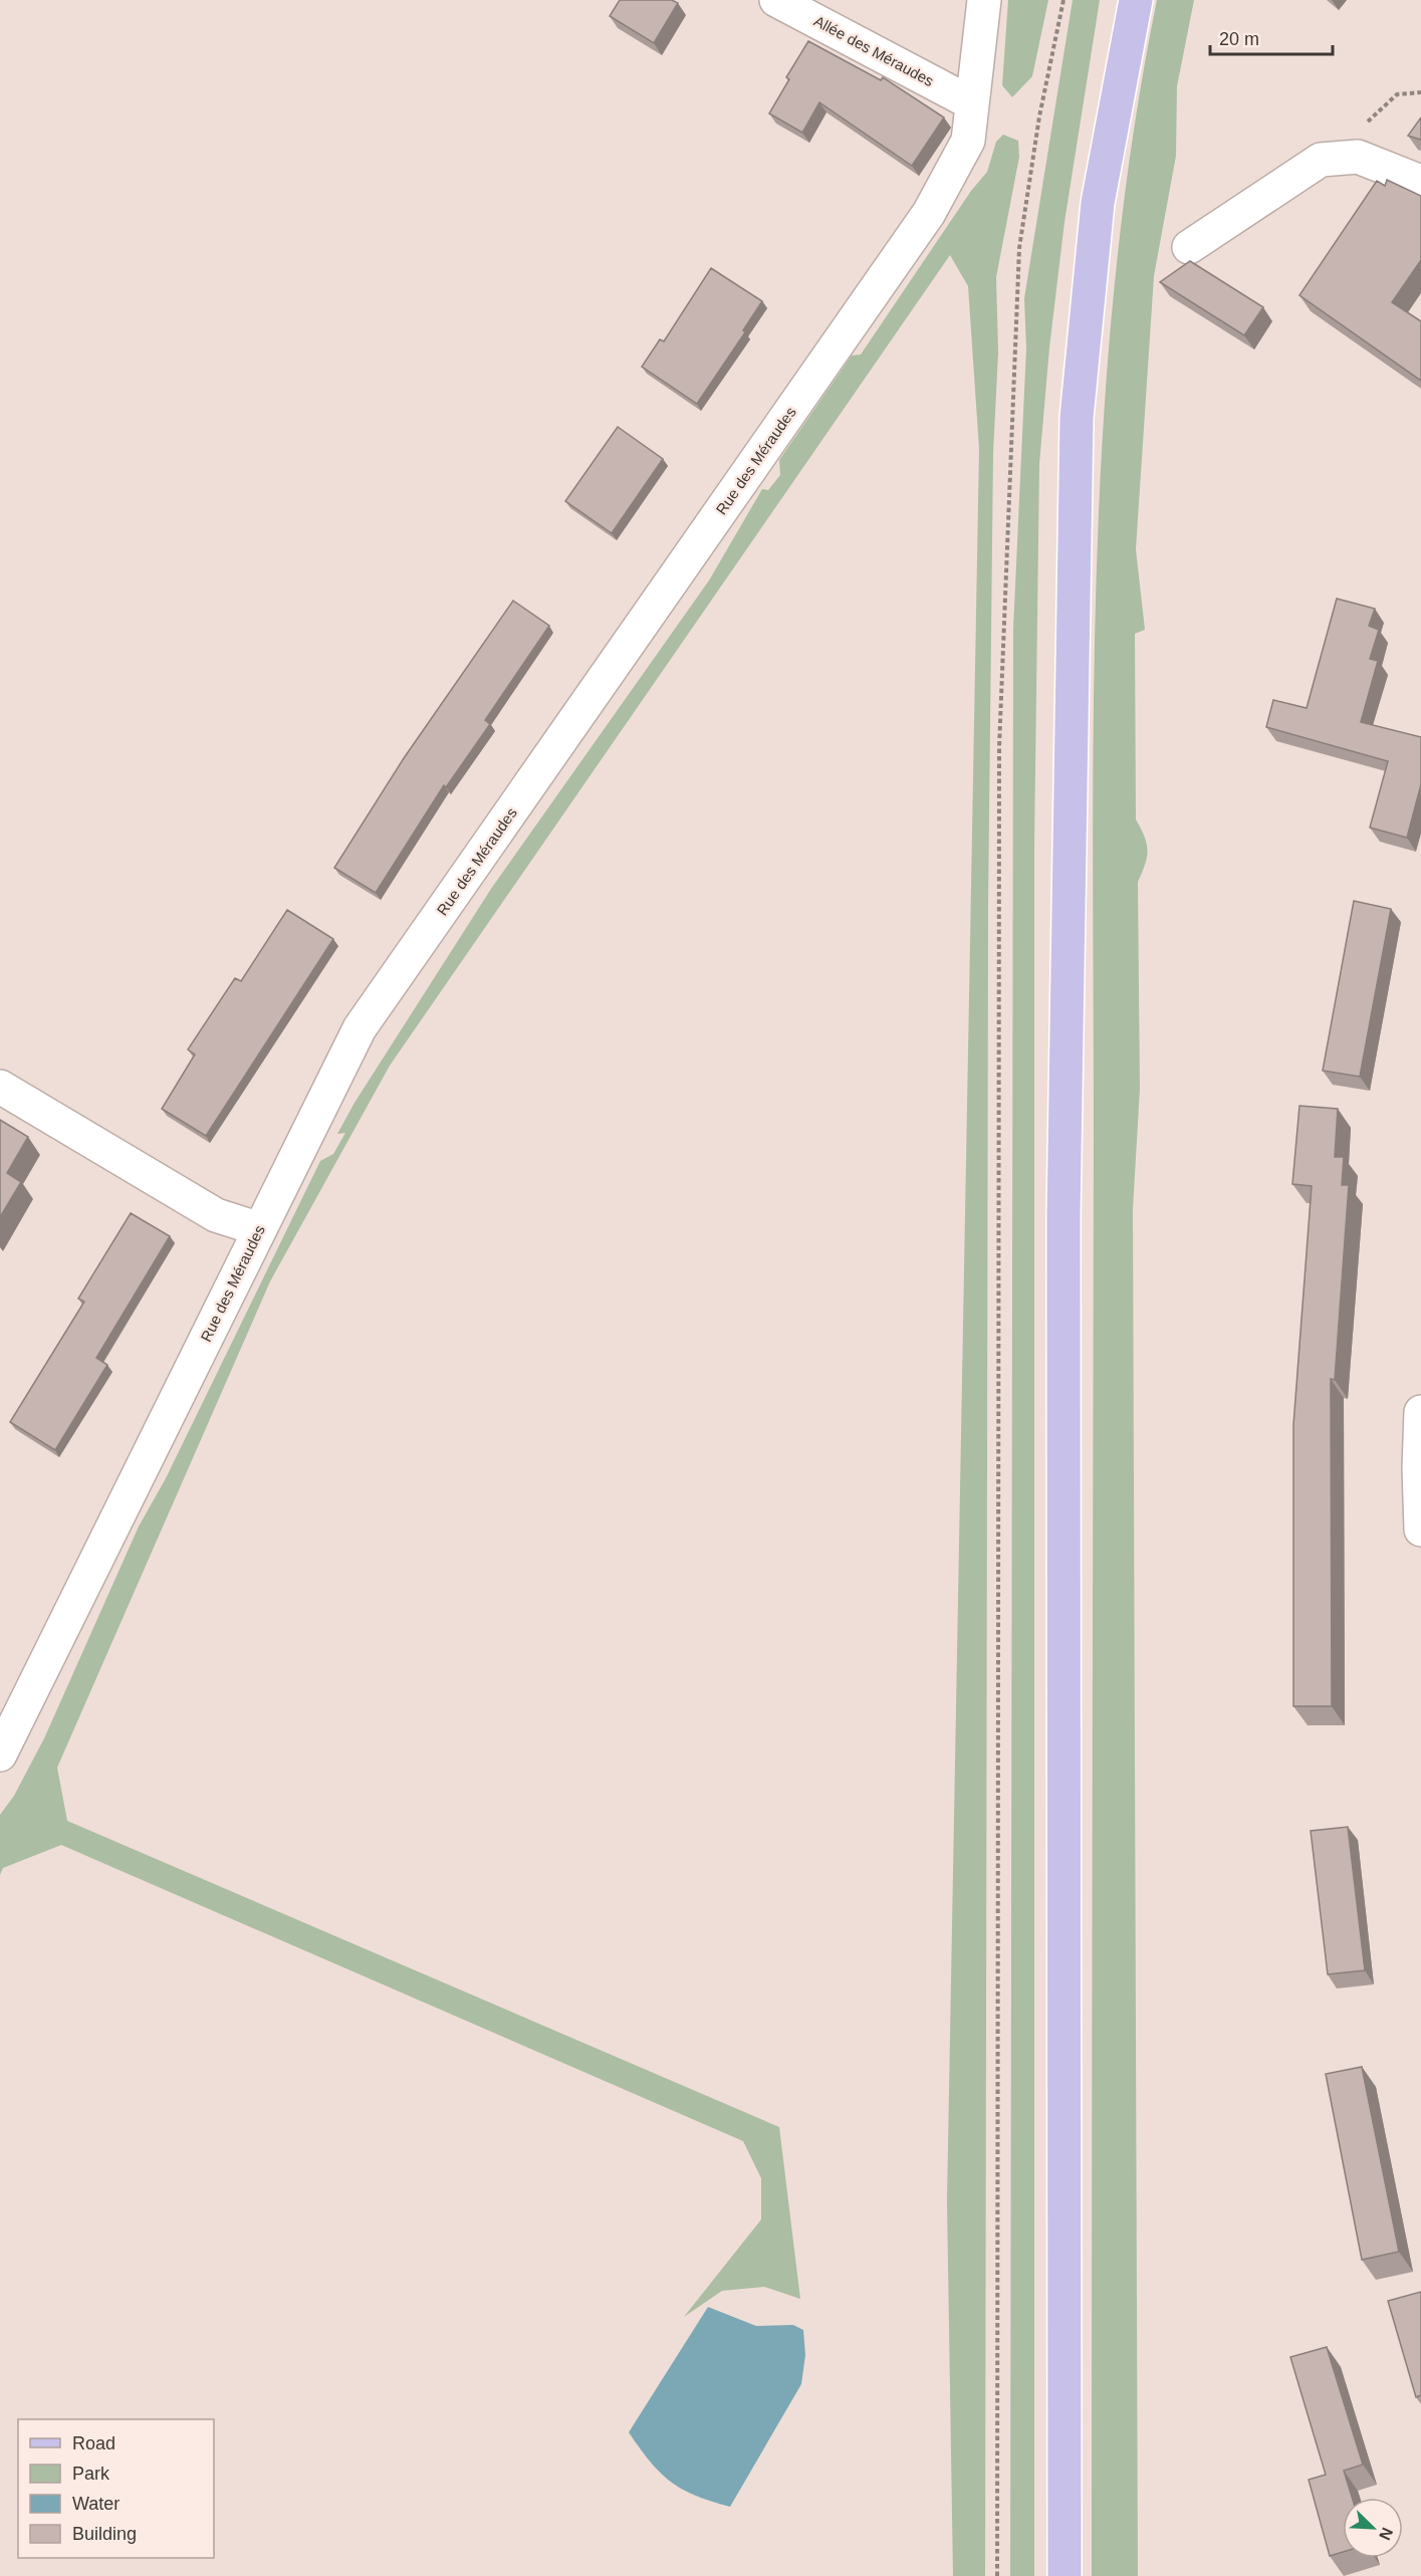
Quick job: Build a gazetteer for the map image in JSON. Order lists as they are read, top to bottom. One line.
{"streets":{"street":["Allée des Méraudes","Rue des Méraudes"]},"crossings":[["Allée des Méraudes","Rue des Méraudes"]],"legend":["Road","Park","Water","Building"],"scale_bar":"20 m","north":"bottom right"}
